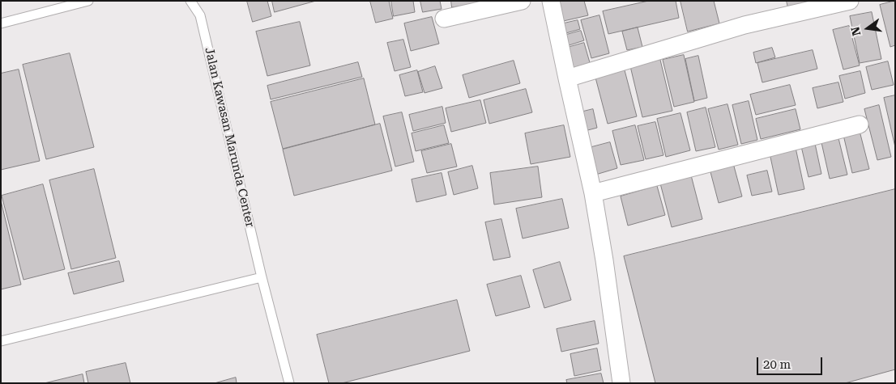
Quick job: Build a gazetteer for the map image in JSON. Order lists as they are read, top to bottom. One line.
{"streets":{"lane":["Jalan Kawasan Marunda Center"]},"scale_bar":"20 m","north":"left"}
